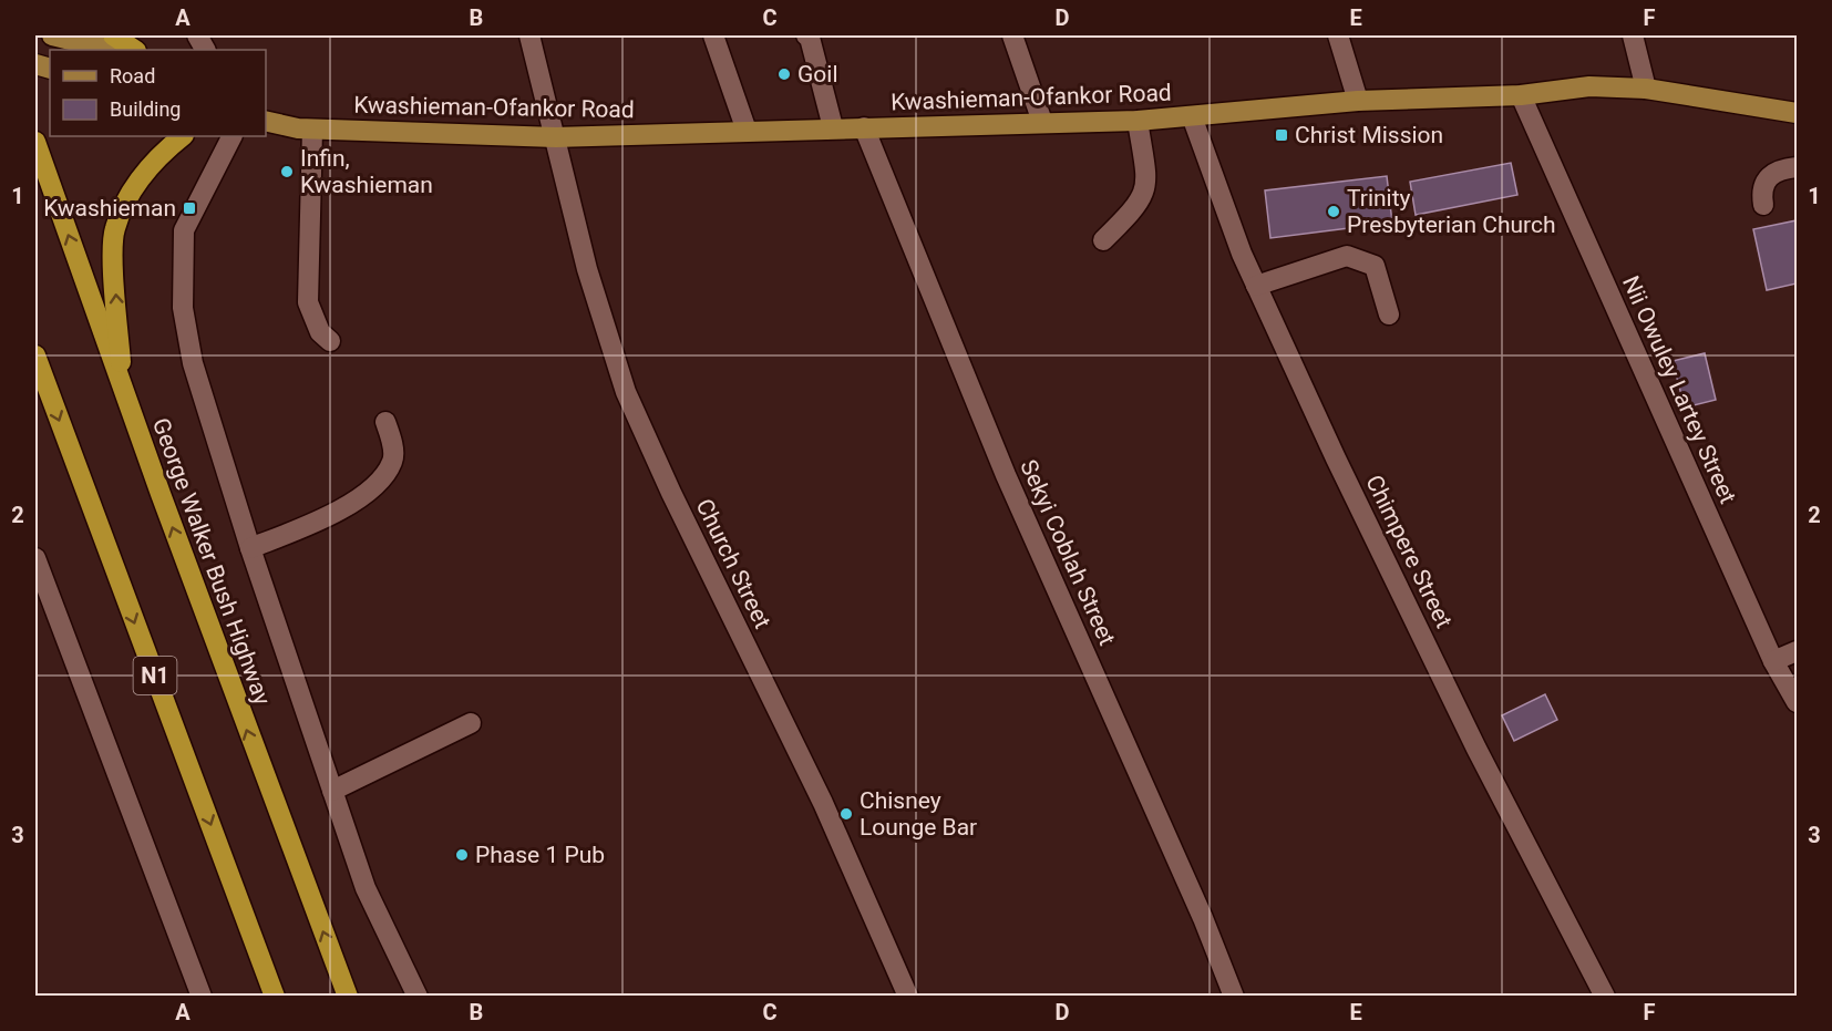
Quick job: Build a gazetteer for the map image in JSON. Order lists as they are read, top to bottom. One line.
{"streets":{"highway":["George Walker Bush Highway","N1"],"main road":["Kwashieman-Ofankor Road"],"street":["Nii Owuley Lartey Street","Chimpere Street","Sekyi Coblah Street","Church Street"]},"crossings":[["Kwashieman-Ofankor Road","Nii Owuley Lartey Street"],["Kwashieman-Ofankor Road","Chimpere Street"],["Kwashieman-Ofankor Road","Sekyi Coblah Street"],["Kwashieman-Ofankor Road","Church Street"]],"places":{"other":["Goil","Infin, Kwashieman","Trinity Presbyterian Church","Chisney Lounge Bar","Phase 1 Pub"],"transit":["Christ Mission","Kwashieman"]},"legend":["Road","Building"],"grid":{"columns":["A","B","C","D","E","F"],"rows":["1","2","3"]}}
